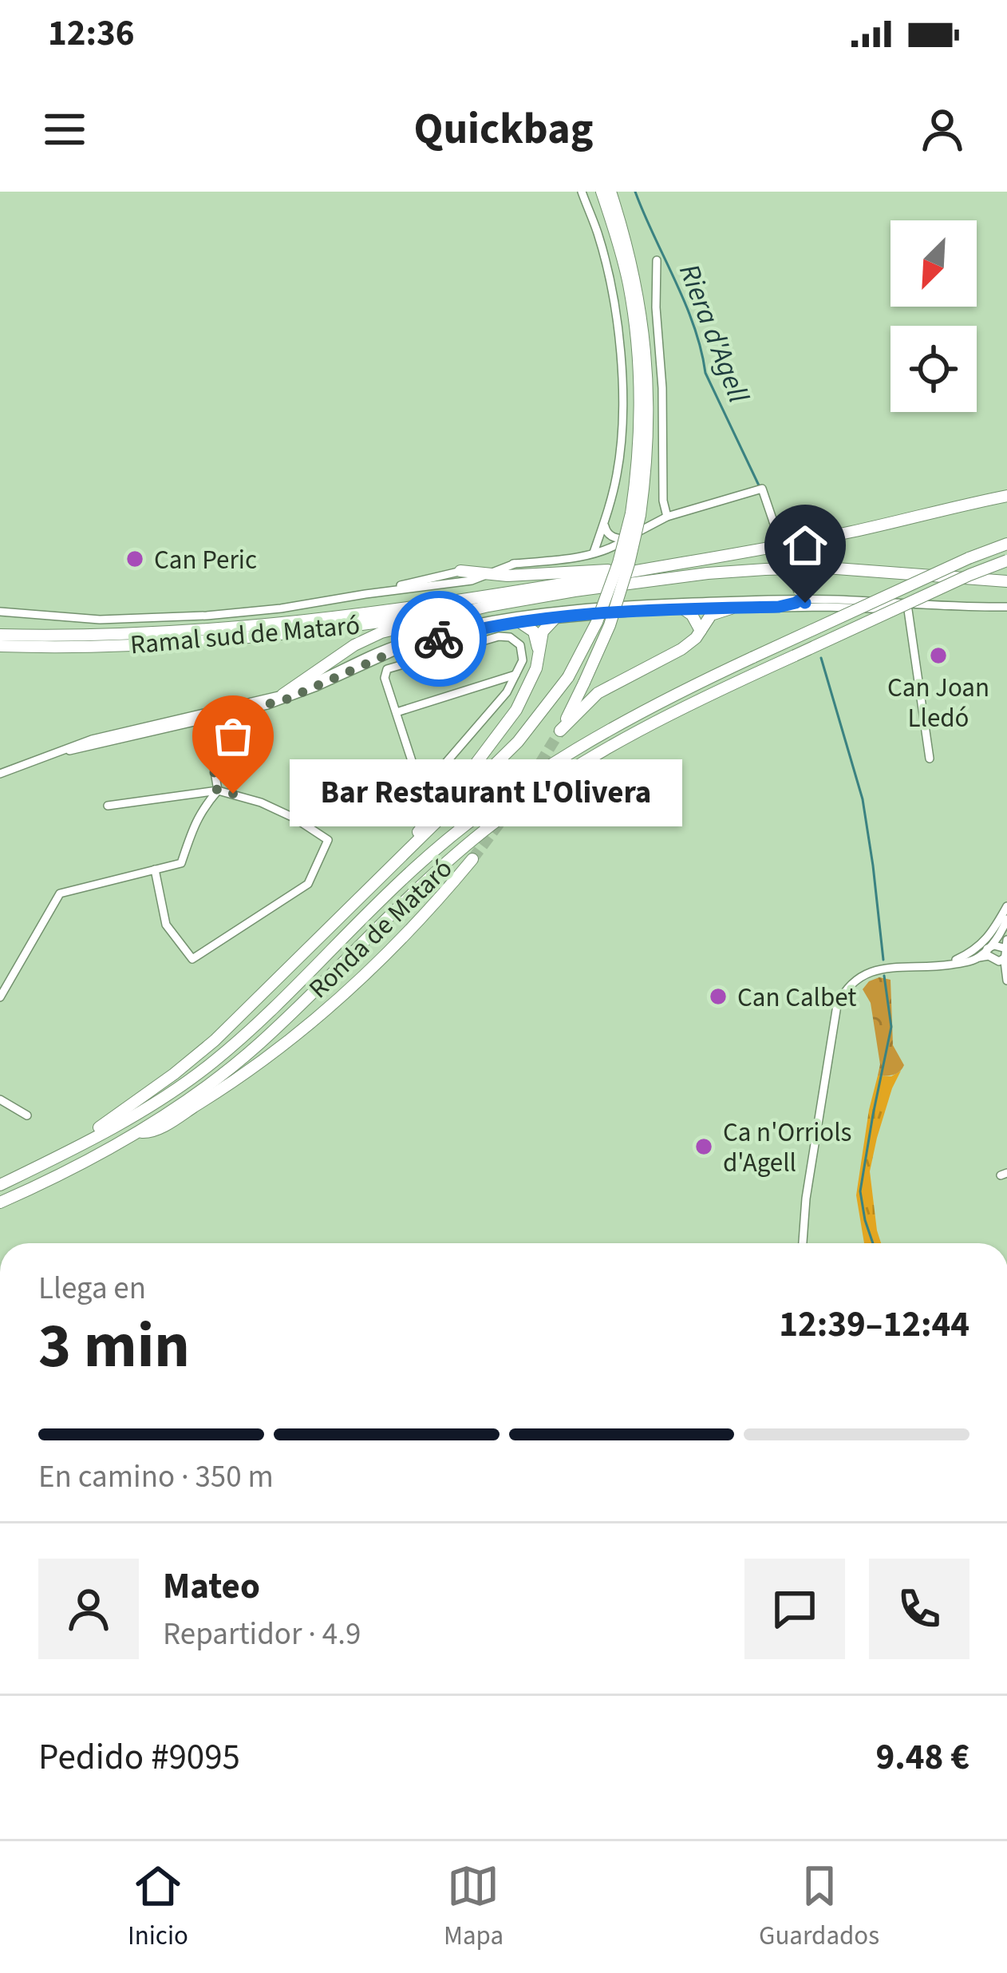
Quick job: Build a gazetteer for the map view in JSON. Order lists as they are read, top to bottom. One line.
{"streets":{"highway":["Ramal sud de Mataró","Ronda de Mataró"]},"water":["Riera d'Agell"],"places":["Can Peric","Can Joan Lledó","Bar Restaurant L'Olivera","Can Calbet","Ca n'Orriols d'Agell"],"north":"bottom left","page":{"status":"12:36","header":"Quickbag","bubble":"Bar Restaurant L'Olivera","heading":["3 min","Llega en","12:39–12:44"],"panel":["Mateo","Repartidor · 4.9","Pedido #9095","9.48 €"],"bar":"En camino · 350 m","tabs":["Inicio","Mapa","Guardados"]}}
